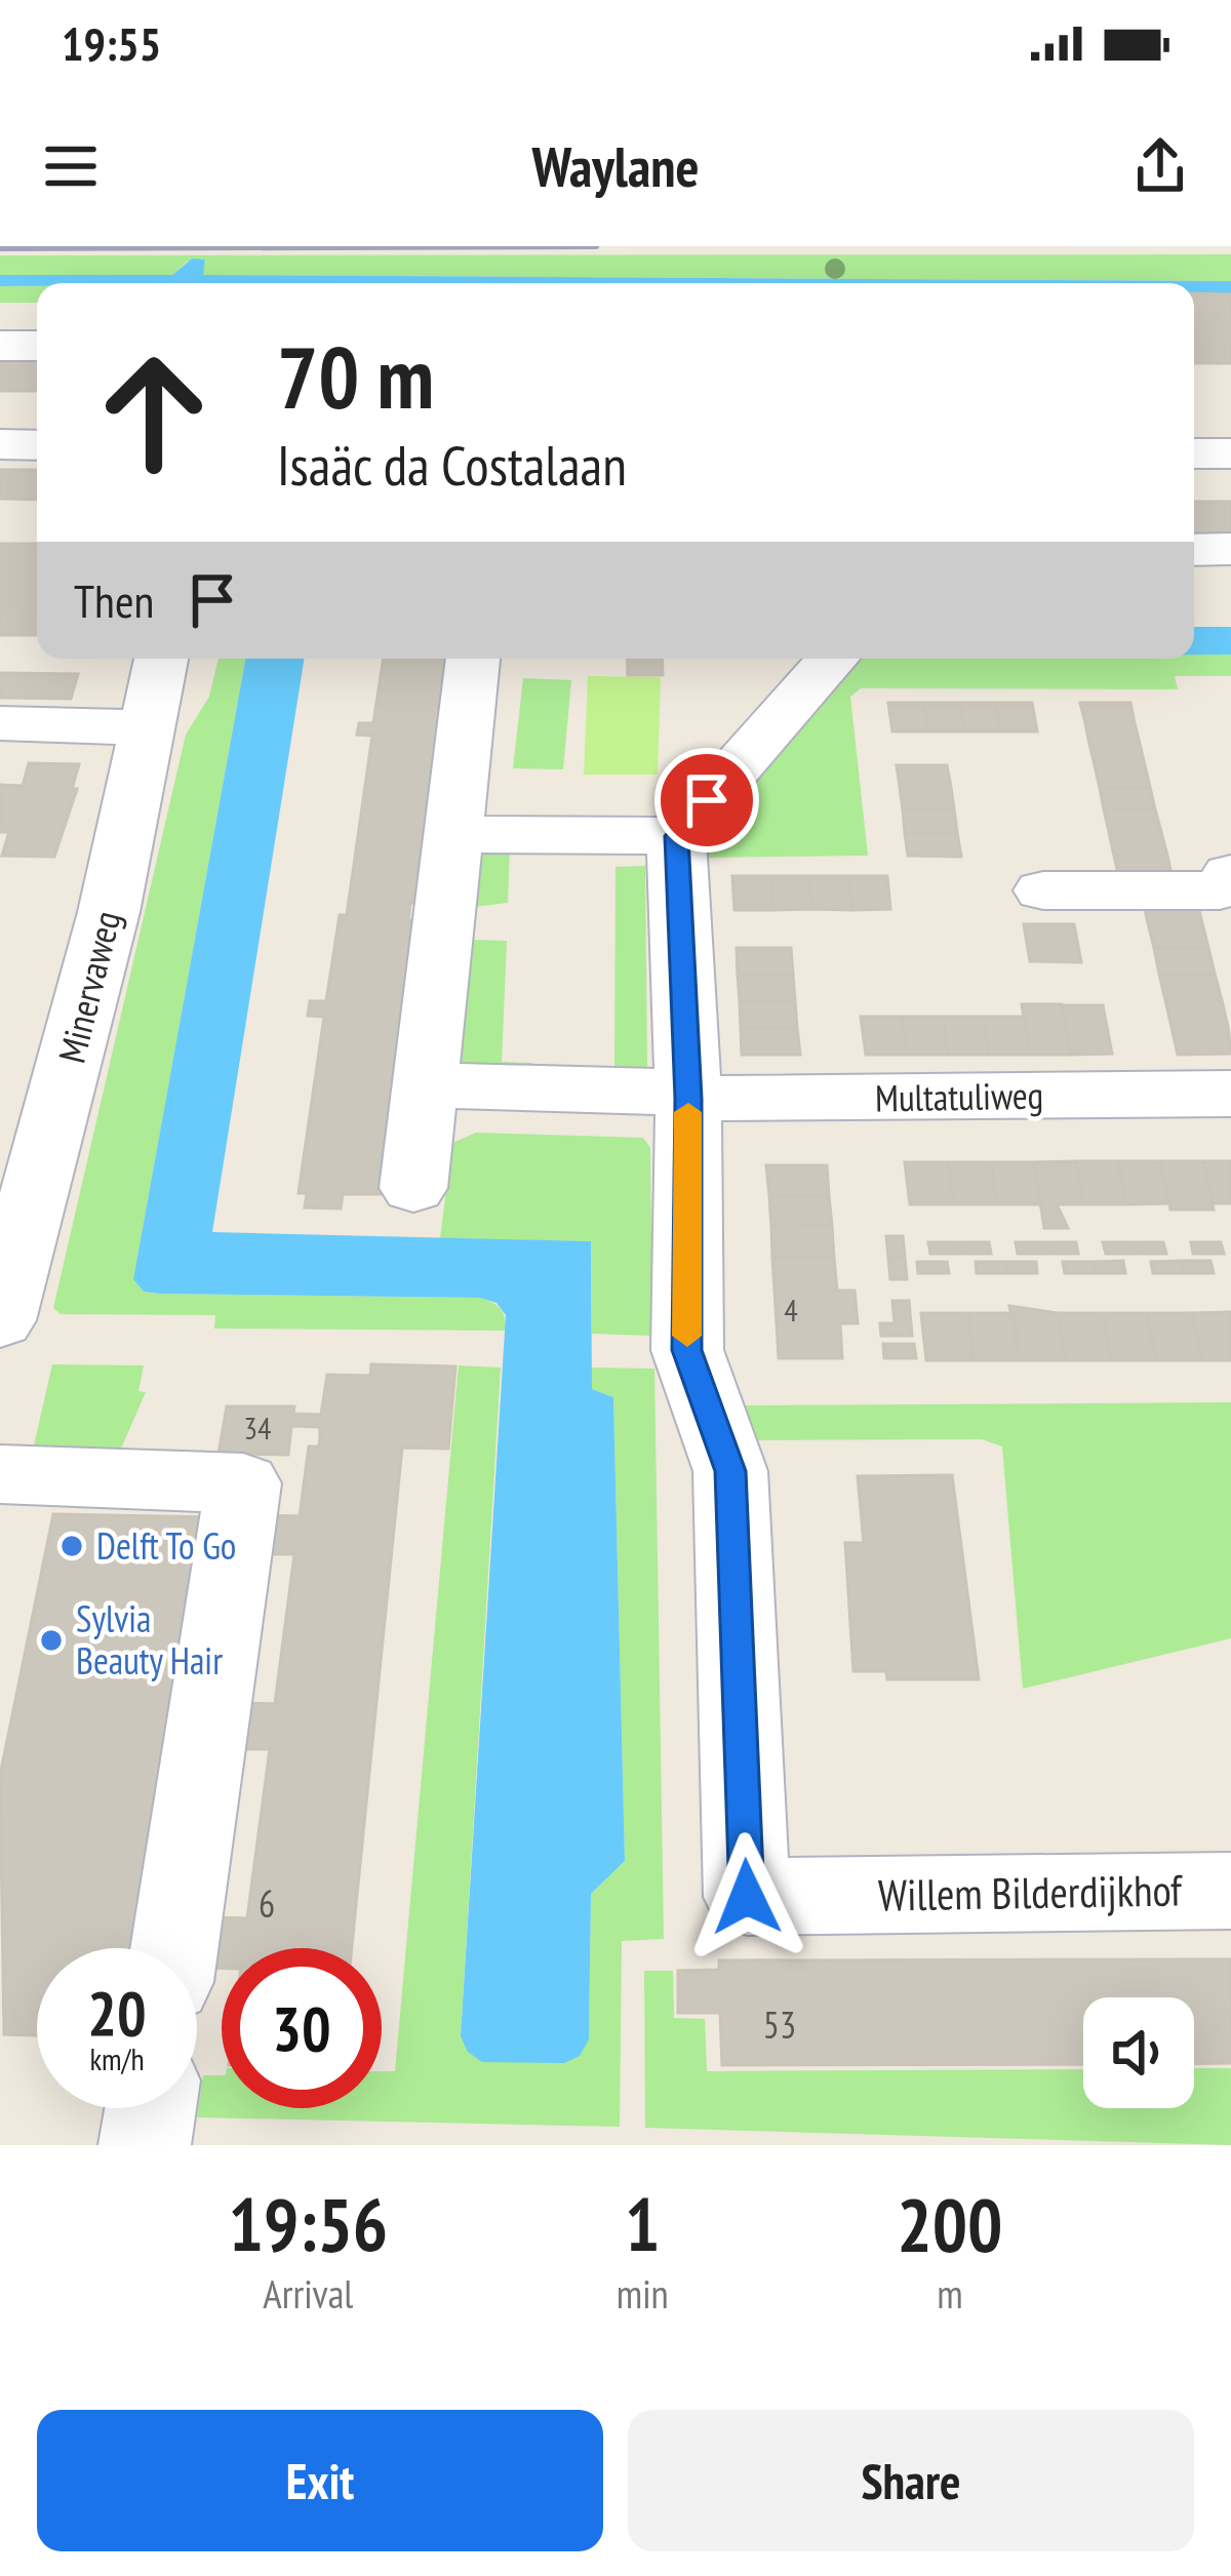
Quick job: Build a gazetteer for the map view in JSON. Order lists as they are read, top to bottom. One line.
{"streets":{"street":["Minervaweg","Multatuliweg","Willem Bilderdijkhof"]},"crossings":[["Multatuliweg","Willem Bilderdijkhof"]],"places":["Delft To Go","Sylvia Beauty Hair"],"house_numbers":["4","34","6","53"],"page":{"status":"19:55","header":"Waylane","turn":["70 m","Isaäc da Costalaan"],"then":"Then","speed":"20 km/h","limit":"30","eta":["19:56","Arrival","1","min","200","m"],"buttons":["Exit","Share"]}}
